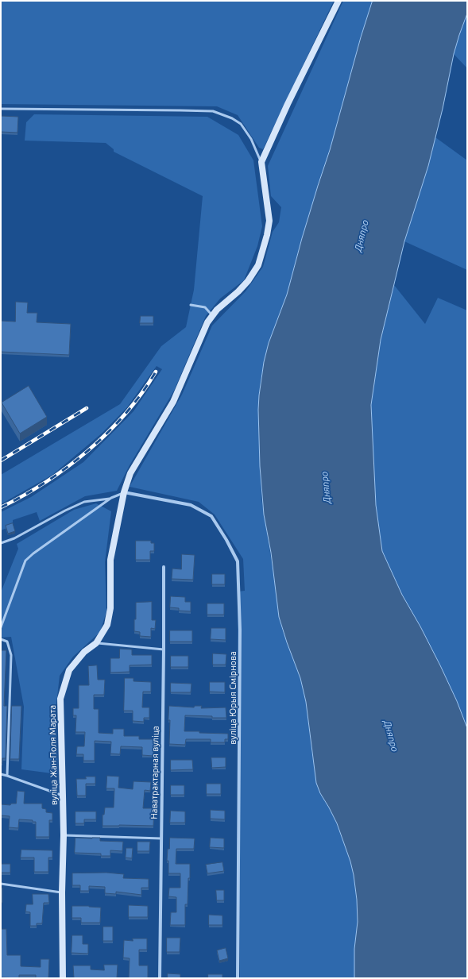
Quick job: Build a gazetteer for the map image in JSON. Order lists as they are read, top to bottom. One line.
{"streets":{"street":["вуліца Юрыя Смірнова","вуліца Жан-Поля Марата","Наватрактарная вуліца"]},"crossings":[["вуліца Юрыя Смірнова","вуліца Жан-Поля Марата"]],"water":["Дняпро"]}
